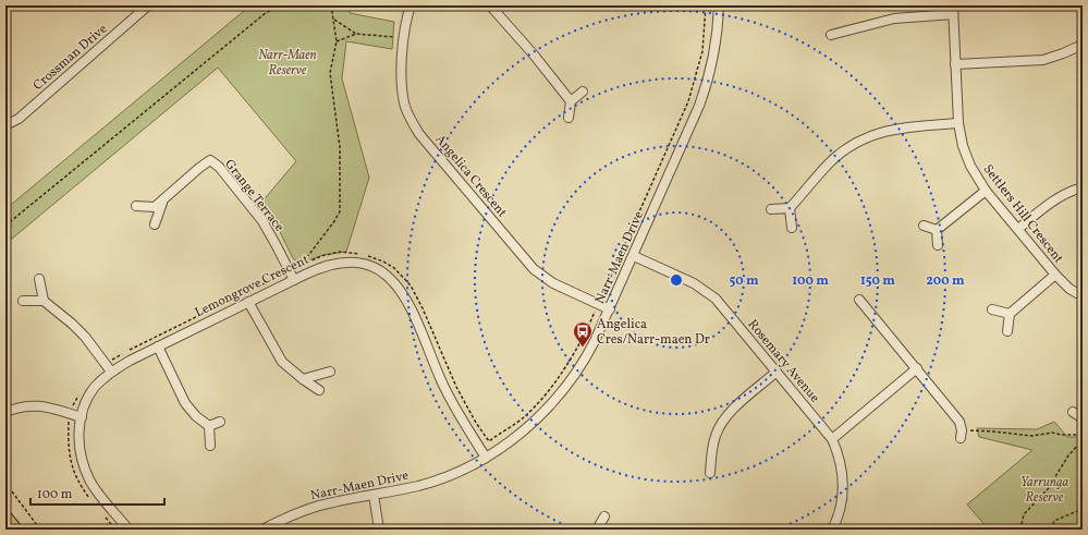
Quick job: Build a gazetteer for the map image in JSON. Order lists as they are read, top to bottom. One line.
{"streets":{"street":["Crossman Drive","Angelica Crescent","Grange Terrace","Settlers Hill Crescent","Narr-Maen Drive","Lemongrove Crescent","Rosemary Avenue"]},"crossings":[["Angelica Crescent","Narr-Maen Drive"],["Grange Terrace","Lemongrove Crescent"],["Narr-Maen Drive","Lemongrove Crescent"],["Narr-Maen Drive","Rosemary Avenue"]],"parks":["Narr-Maen Reserve","Yarrunga Reserve"],"places":{"bus stop":["Angelica Cres/Narr-maen Dr"]},"scale_bar":"100 m","rings":["50 m","100 m","150 m","200 m"]}
